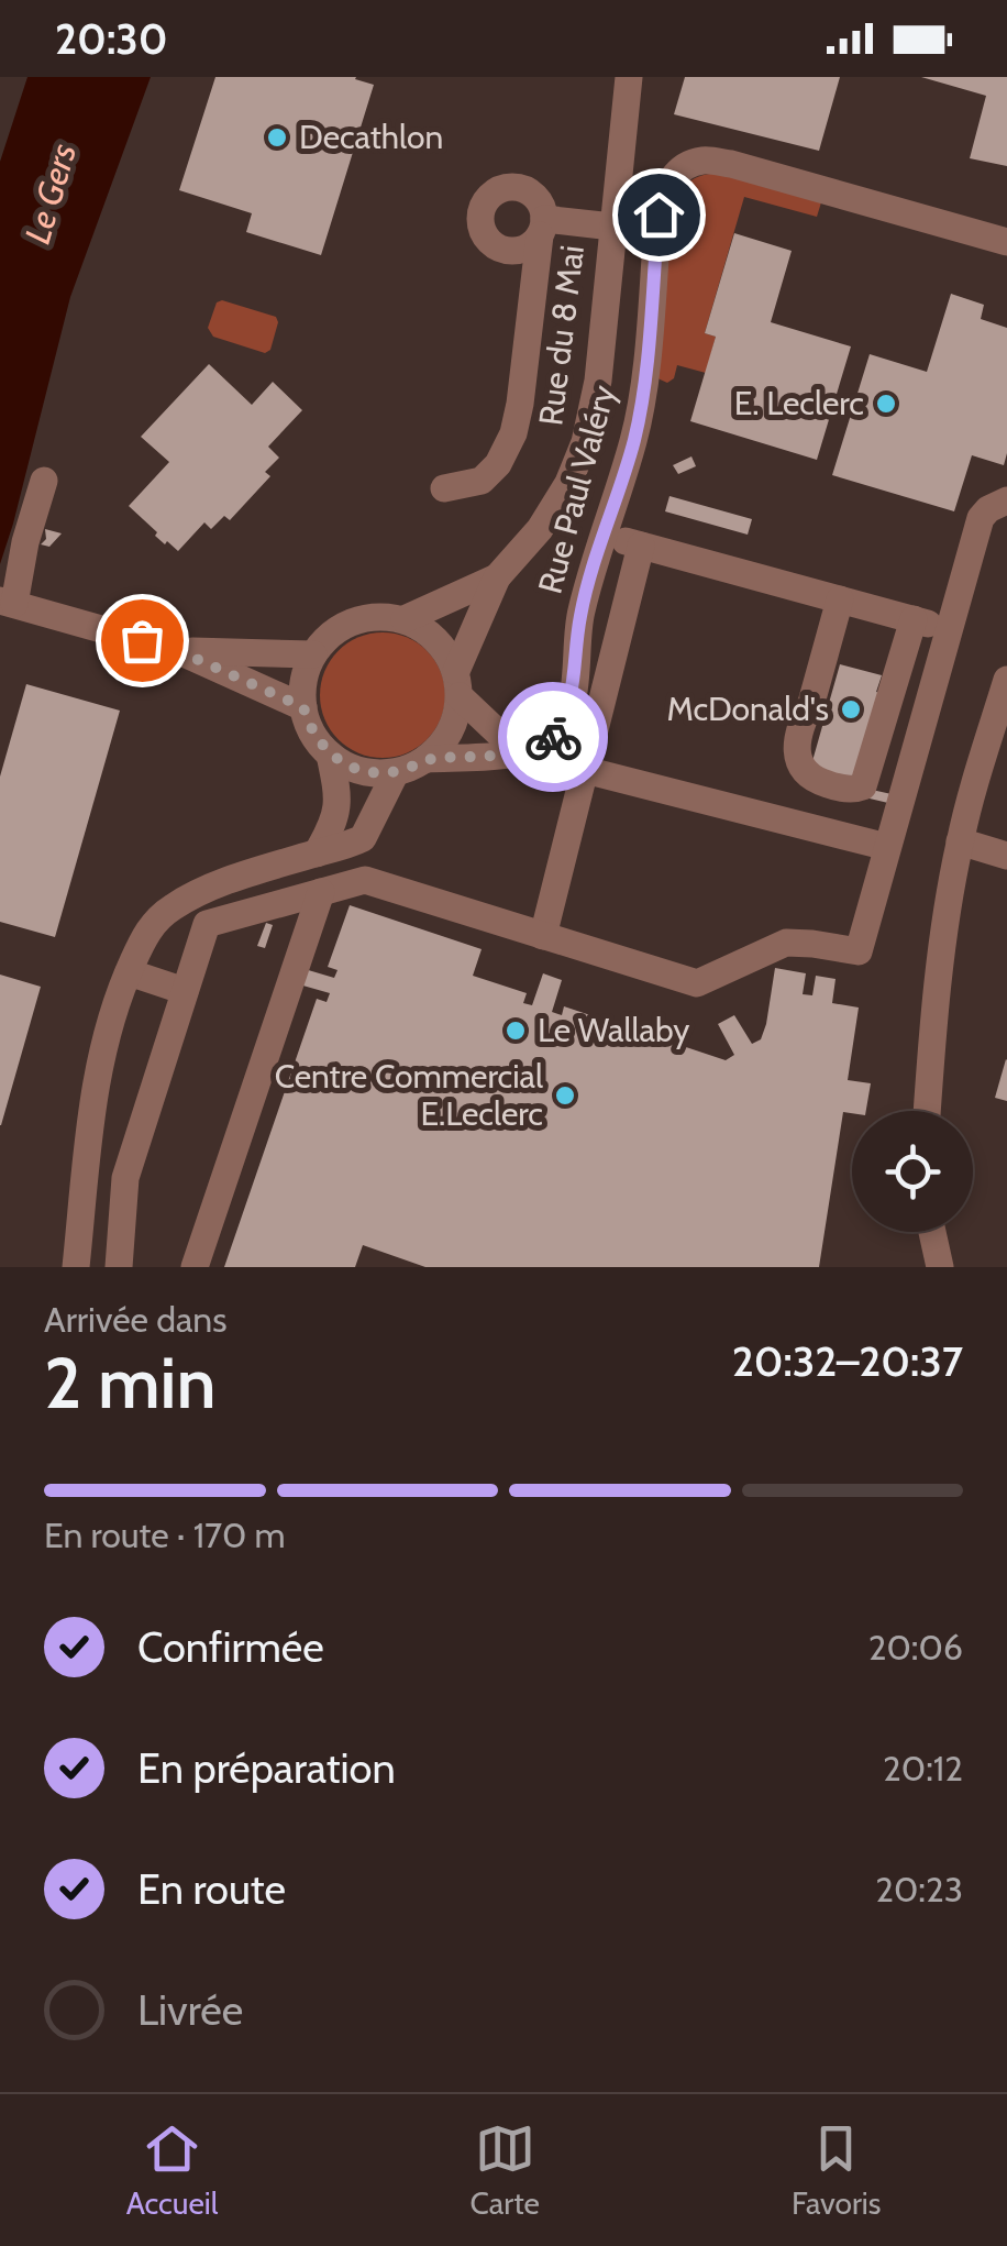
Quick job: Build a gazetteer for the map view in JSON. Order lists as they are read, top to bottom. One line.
{"streets":{"street":["Rue du 8 Mai","Rue Paul Valéry"]},"water":["Le Gers"],"places":["Decathlon","E. Leclerc","McDonald's","Le Wallaby","Centre Commercial E.Leclerc"],"page":{"status":"20:30","heading":["2 min","Arrivée dans","20:32–20:37"],"bar":"En route · 170 m","list":[["Confirmée","20:06"],["En préparation","20:12"],["En route","20:23"],"Livrée"],"tabs":["Accueil","Carte","Favoris"]}}
